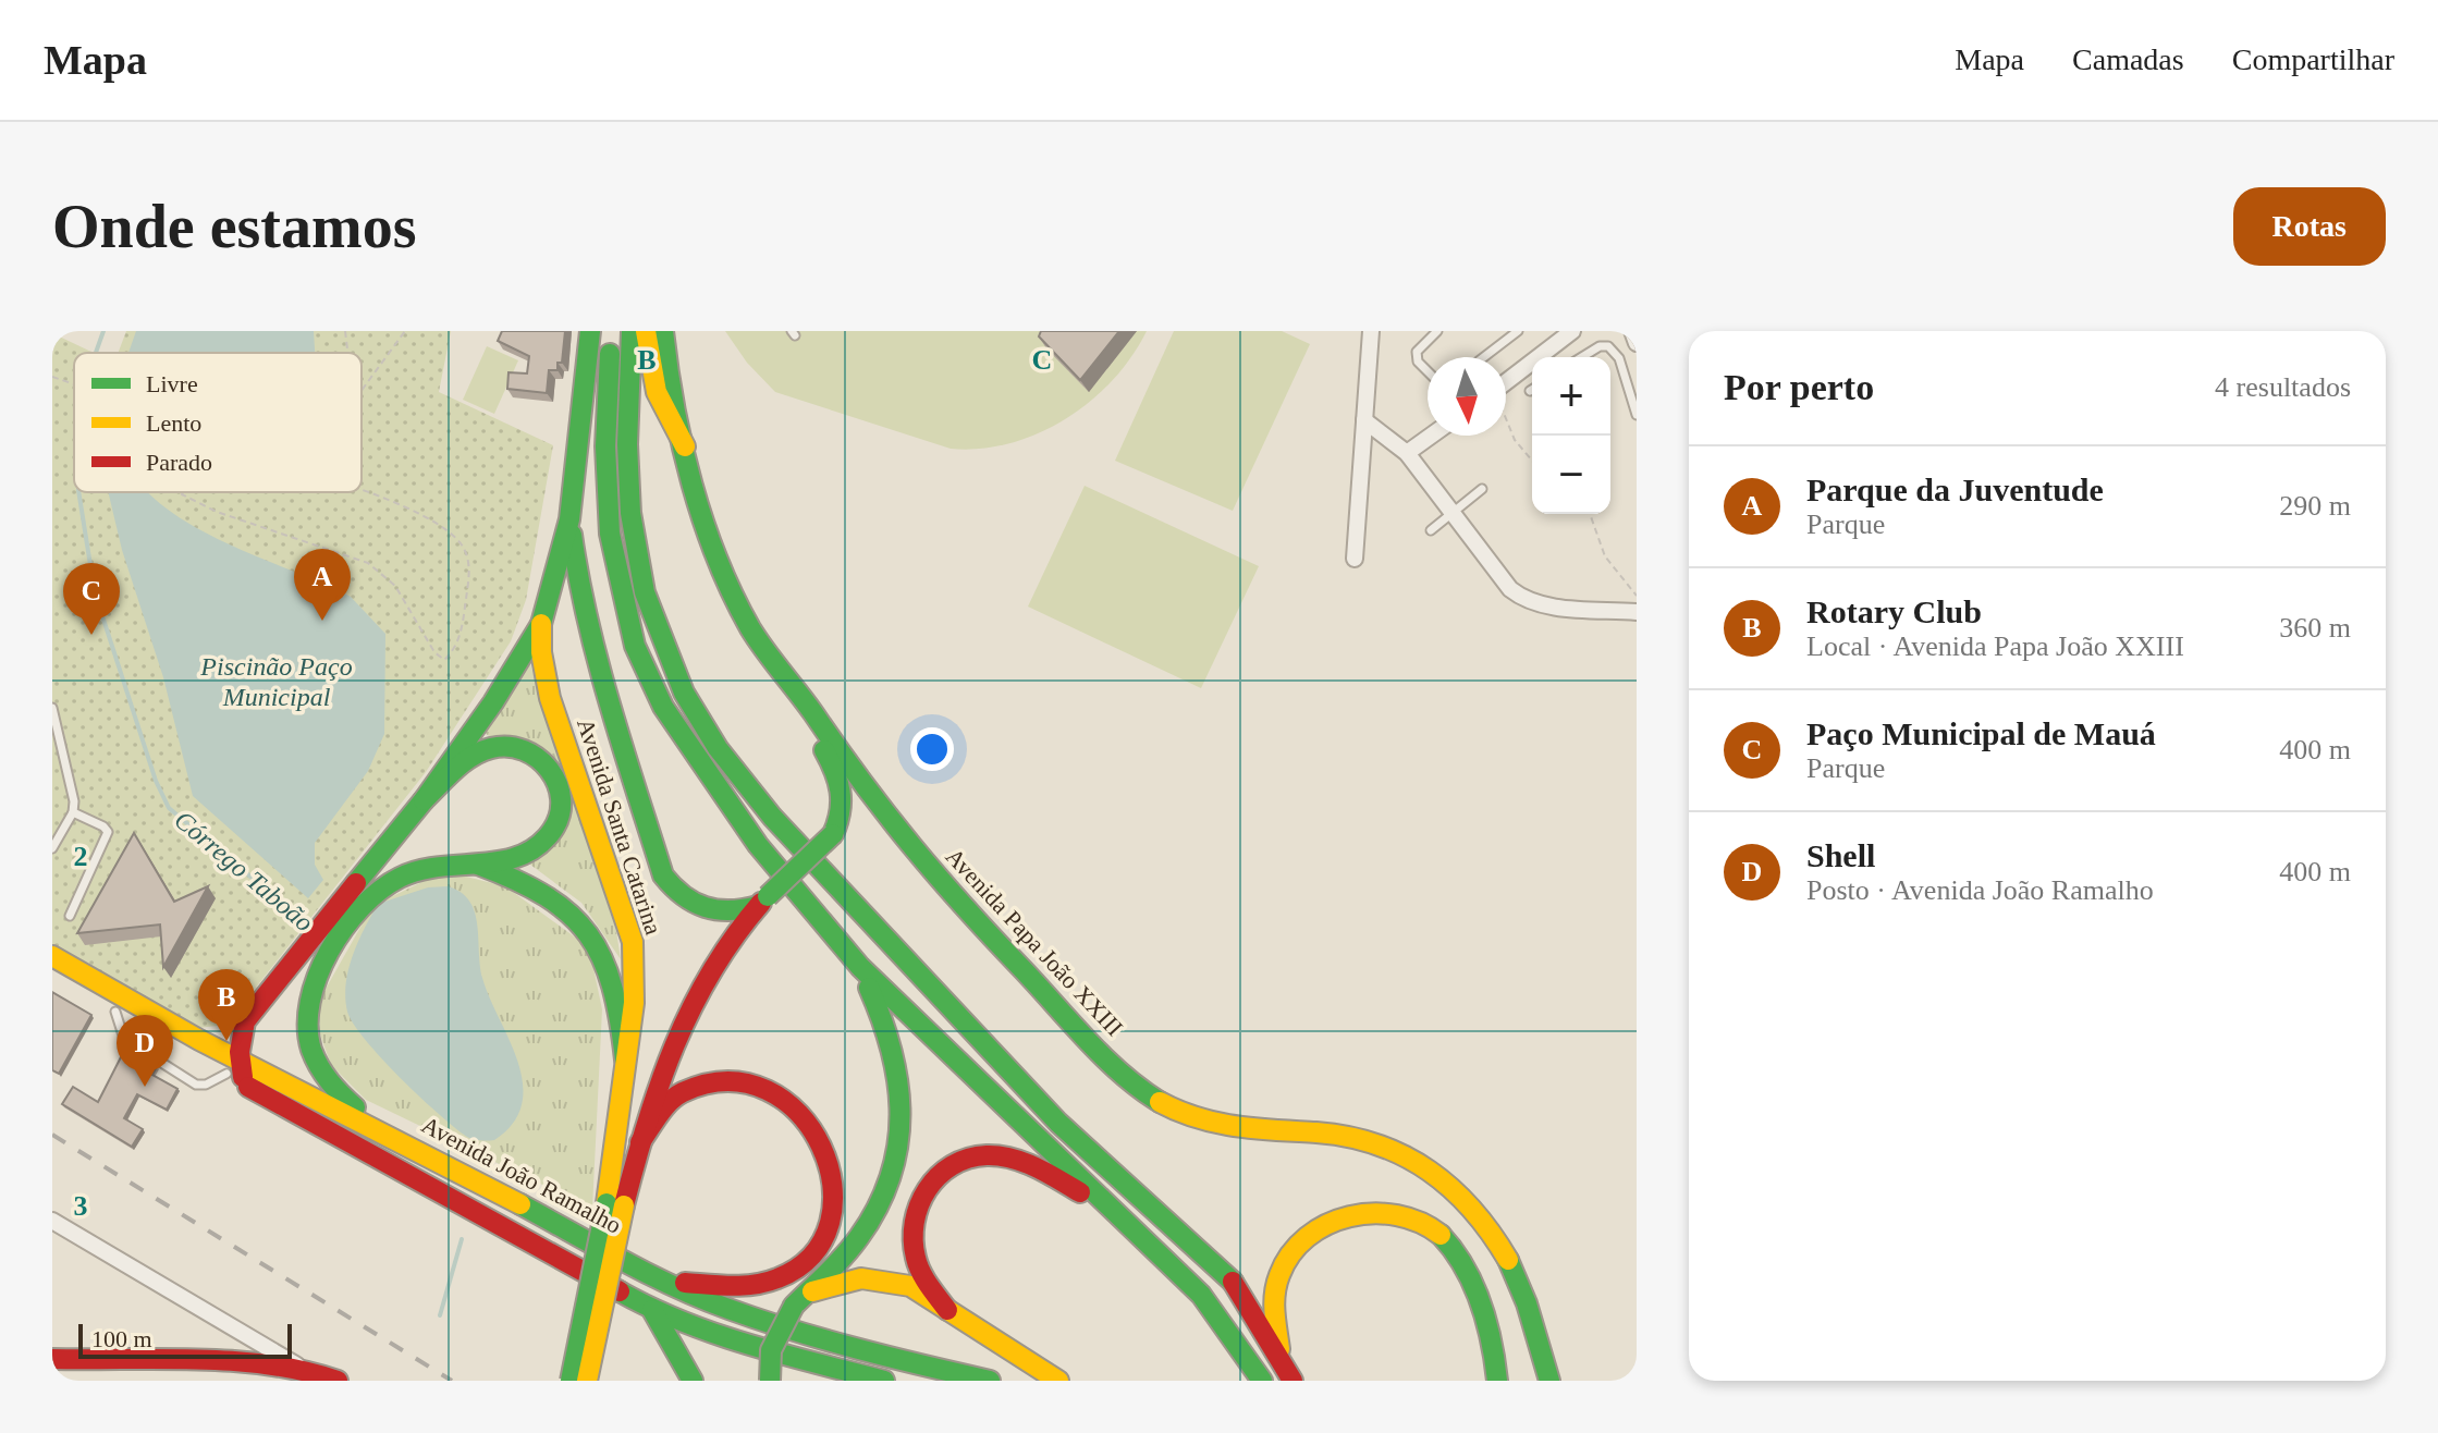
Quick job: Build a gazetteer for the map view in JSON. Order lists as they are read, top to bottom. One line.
{"streets":{"main road":["Avenida Santa Catarina","Avenida Papa João XXIII","Avenida João Ramalho"]},"water":["Piscinão Paço Municipal","Córrego Taboão"],"legend":["Livre","Lento","Parado"],"scale_bar":"100 m","north":"bottom","page":{"header":"Mapa","nav":["Mapa","Camadas","Compartilhar"],"buttons":"Rotas","title":"Onde estamos","heading":["Por perto","4 resultados"],"map_buttons":["+","−"],"list":[{"mark":"A","name":"Parque da Juventude","note":"Parque","value":"290 m"},{"mark":"B","name":"Rotary Club","note":"Local · Avenida Papa João XXIII","value":"360 m"},{"mark":"C","name":"Paço Municipal de Mauá","note":"Parque","value":"400 m"},{"mark":"D","name":"Shell","note":"Posto · Avenida João Ramalho","value":"400 m"}],"pins":["A","C","B","D"],"scale":"100 m"},"grid":{"columns":["B","C"],"rows":["2","3"]}}
